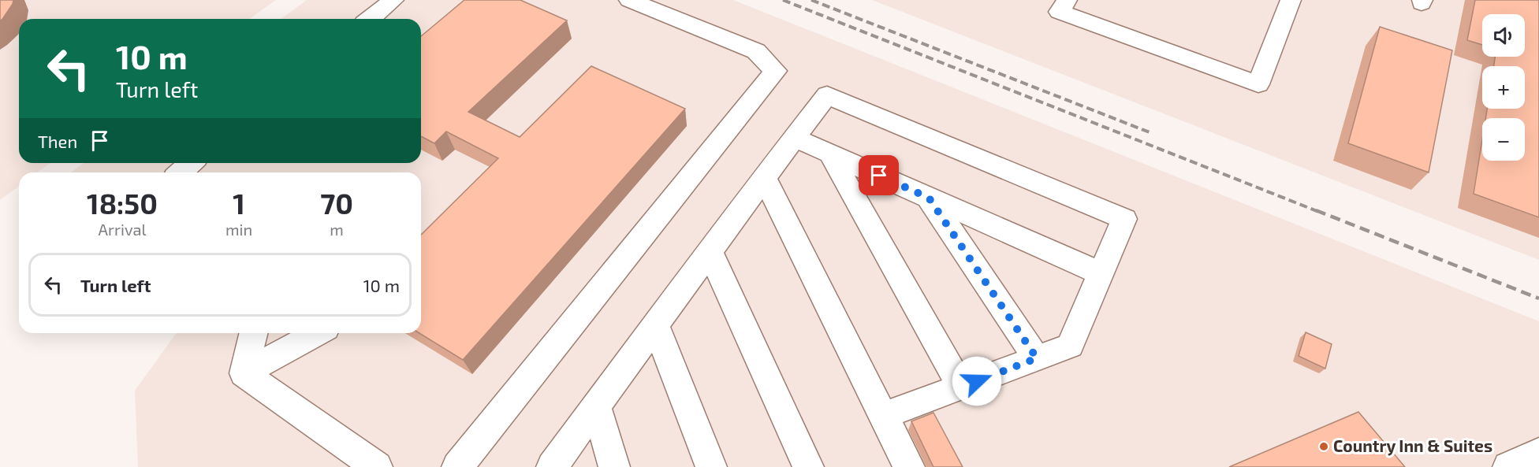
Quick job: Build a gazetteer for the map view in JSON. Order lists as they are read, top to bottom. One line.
{"places":["Country Inn & Suites"],"page":{"map_buttons":["+","−"],"turn":["10 m","Turn left"],"then":"Then","eta":["18:50","Arrival","1","min","70","m"],"list":[{"name":"Turn left","value":"10 m"}]}}
